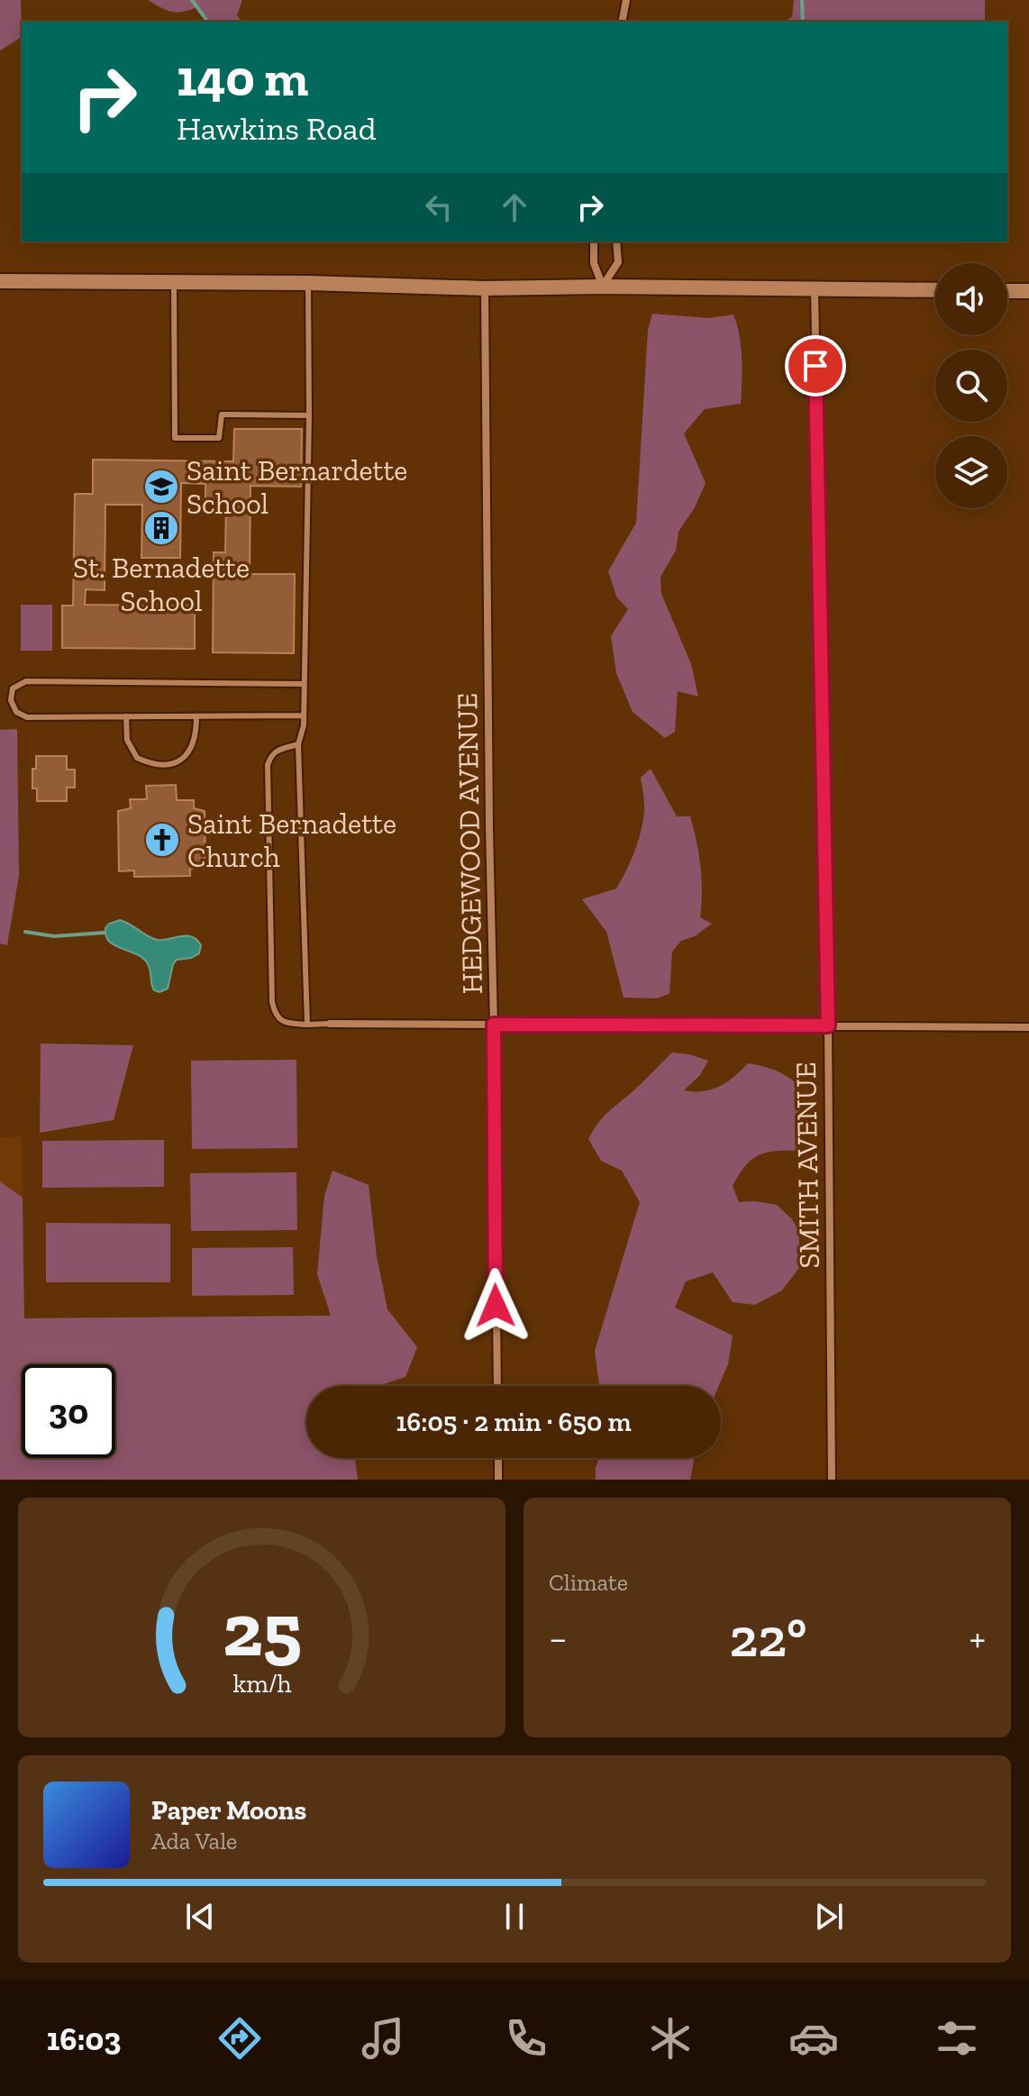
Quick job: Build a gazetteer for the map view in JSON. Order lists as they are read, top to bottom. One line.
{"streets":{"street":["HEDGEWOOD AVENUE","SMITH AVENUE"]},"places":{"school or university":["Saint Bernardette School"],"building":["St. Bernadette School"],"church":["Saint Bernadette Church"]},"page":{"turn":["140 m","Hawkins Road"],"limit":"30","trip":"16:05 · 2 min · 650 m","tile":"Climate","heat":["−","22°","+"],"song":["Paper Moons","Ada Vale"],"tabs":"16:03","gauge":["25","km/h"]}}
